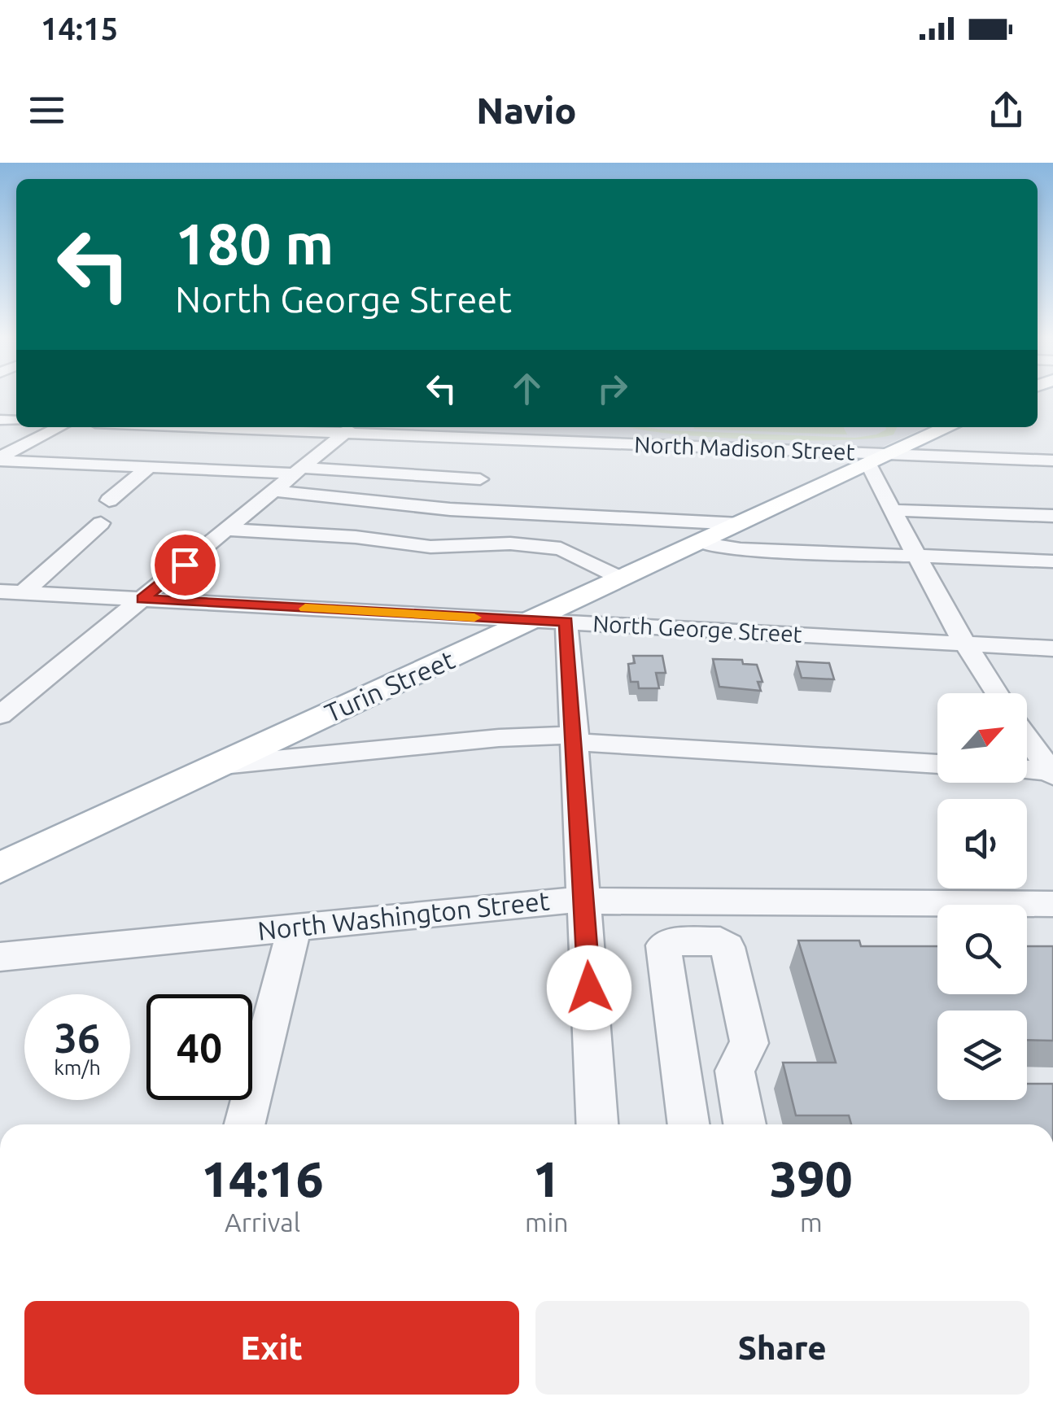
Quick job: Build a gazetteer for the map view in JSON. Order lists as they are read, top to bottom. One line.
{"streets":{"main road":["Turin Street"],"street":["North Madison Street","North George Street","North Washington Street"]},"crossings":[["North Madison Street","Turin Street"],["North George Street","Turin Street"]],"north":"top right","page":{"status":"14:15","header":"Navio","turn":["180 m","North George Street"],"speed":"36 km/h","limit":"40","eta":["14:16","Arrival","1","min","390","m"],"buttons":["Exit","Share"]}}
